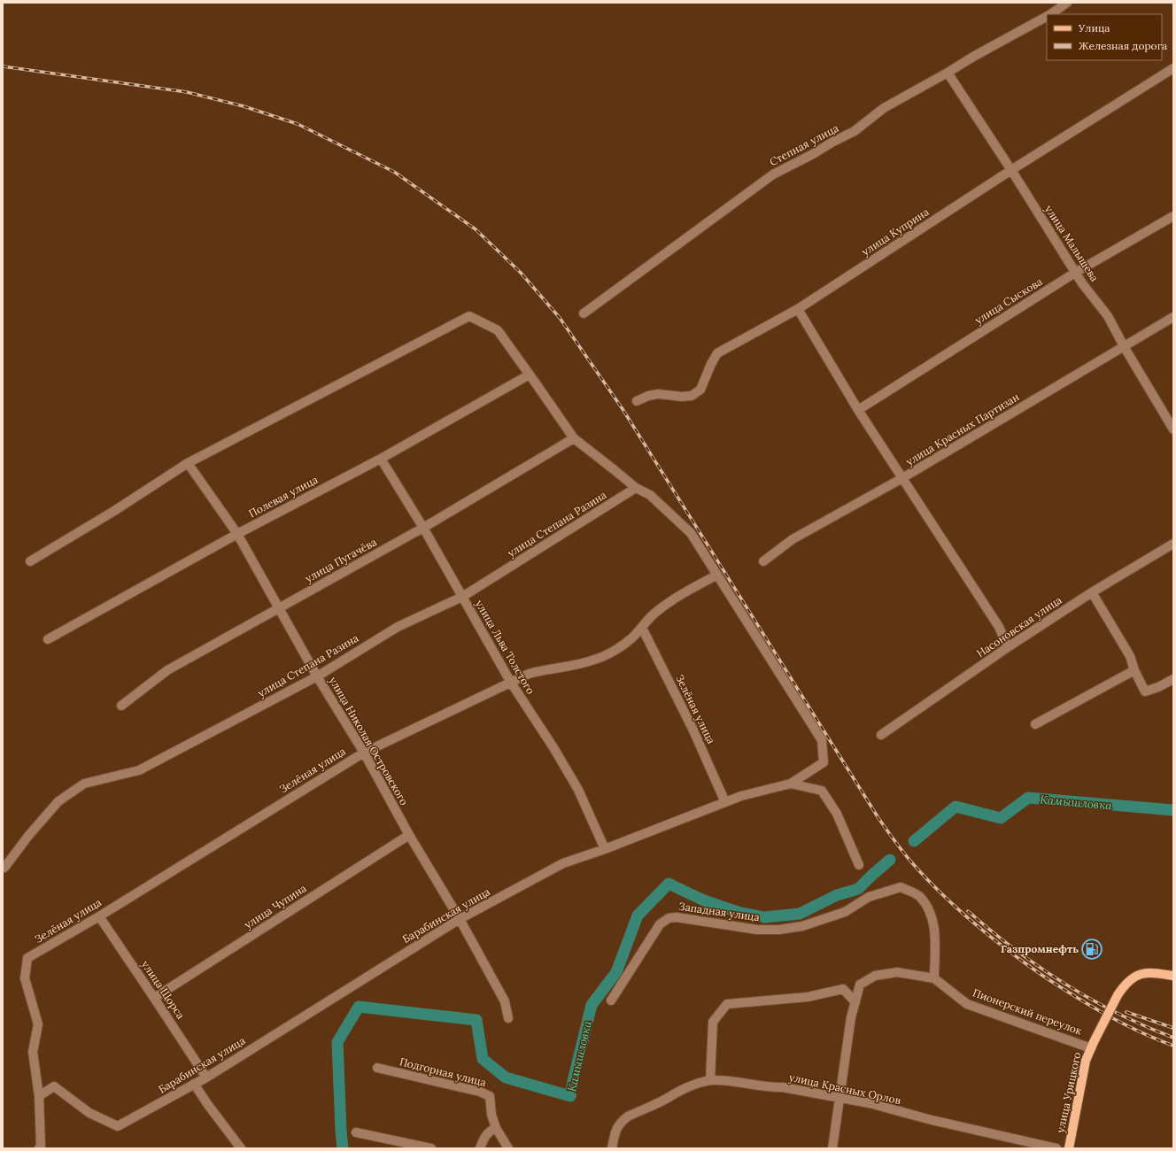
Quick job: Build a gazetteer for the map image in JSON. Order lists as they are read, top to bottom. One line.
{"streets":{"main road":["улица Урицкого"],"street":["Степная улица","улица Куприна","улица Малышева","улица Сыскова","улица Красных Партизан","Полевая улица","улица Степана Разина","улица Пугачёва","Насоновская улица","улица Льва Толстого","Зелёная улица","улица Николая Островского","улица Чупина","Западная улица","Барабинская улица","улица Щорса","Пионерский переулок","Подгорная улица","улица Красных Орлов"]},"crossings":[["Степная улица","улица Малышева"],["улица Куприна","улица Малышева"],["улица Малышева","улица Сыскова"],["улица Малышева","улица Красных Партизан"],["Полевая улица","улица Льва Толстого"],["Полевая улица","улица Николая Островского"],["улица Степана Разина","улица Льва Толстого"],["улица Степана Разина","улица Николая Островского"],["улица Пугачёва","улица Льва Толстого"],["улица Пугачёва","улица Николая Островского"],["улица Льва Толстого","Зелёная улица"],["улица Льва Толстого","Барабинская улица"],["Зелёная улица","улица Николая Островского"],["Зелёная улица","Барабинская улица"],["Зелёная улица","улица Щорса"],["улица Николая Островского","улица Чупина"],["улица Николая Островского","Барабинская улица"],["улица Чупина","улица Щорса"],["Западная улица","Пионерский переулок"],["Барабинская улица","улица Щорса"],["Пионерский переулок","улица Урицкого"]],"water":["Камышловка"],"places":{"fuel station":["Газпромнефть"]},"legend":["Улица","Железная дорога"]}
